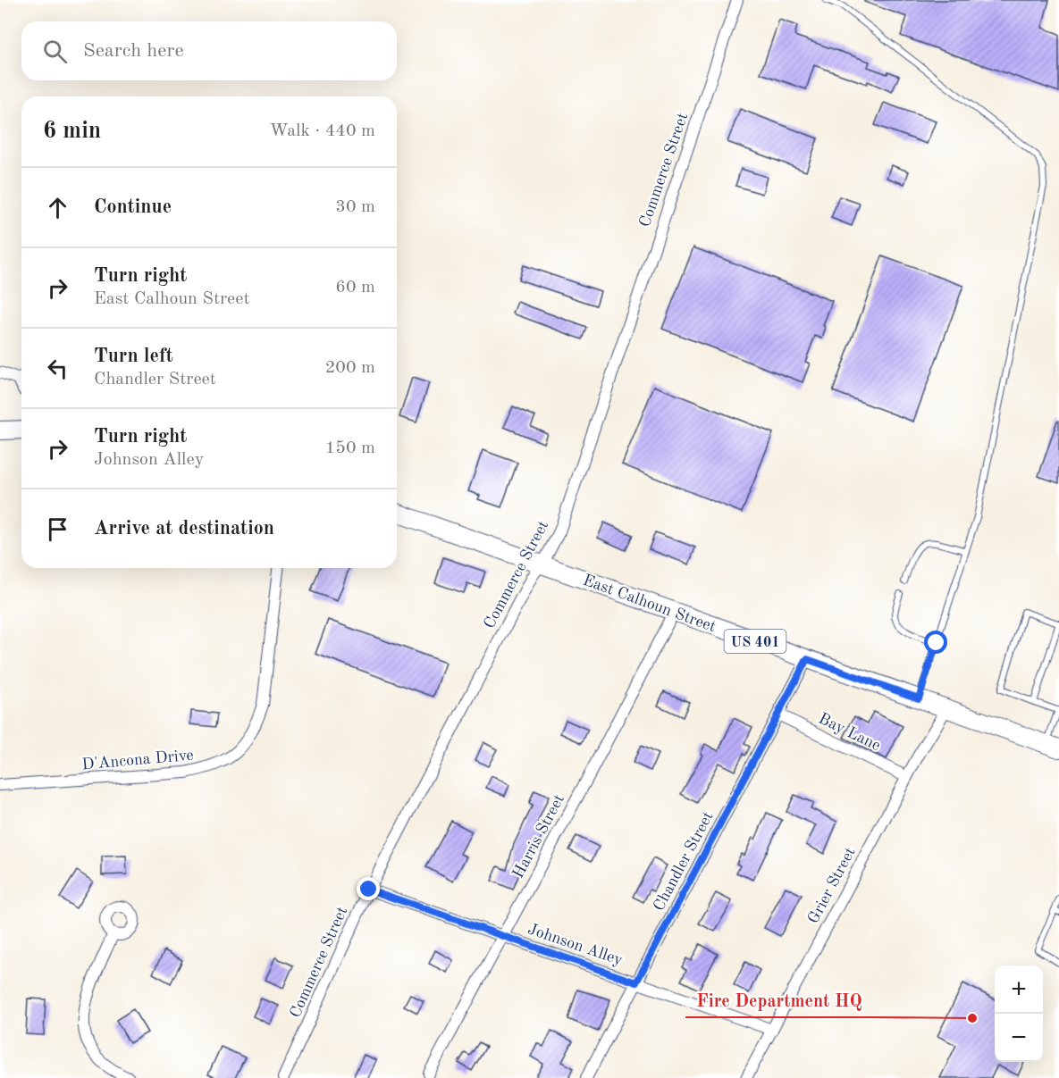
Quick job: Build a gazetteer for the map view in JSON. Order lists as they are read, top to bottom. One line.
{"streets":{"main road":["East Calhoun Street","US 401"],"street":["Commerce Street","Bay Lane","D'Ancona Drive","Harris Street","Chandler Street","Grier Street","Johnson Alley"]},"crossings":[["Commerce Street","East Calhoun Street"],["Commerce Street","Johnson Alley"],["East Calhoun Street","Harris Street"],["East Calhoun Street","Chandler Street"],["East Calhoun Street","Grier Street"],["Bay Lane","Chandler Street"],["Bay Lane","Grier Street"],["Harris Street","Johnson Alley"],["Chandler Street","Johnson Alley"],["Grier Street","Johnson Alley"]],"places":["Fire Department HQ"],"page":{"search":"Search here","heading":["6 min","Walk · 440 m"],"list":[["Continue","30 m"],["Turn right","East Calhoun Street","60 m"],["Turn left","Chandler Street","200 m"],["Turn right","Johnson Alley","150 m"],"Arrive at destination"],"map_buttons":["+","−"]}}
